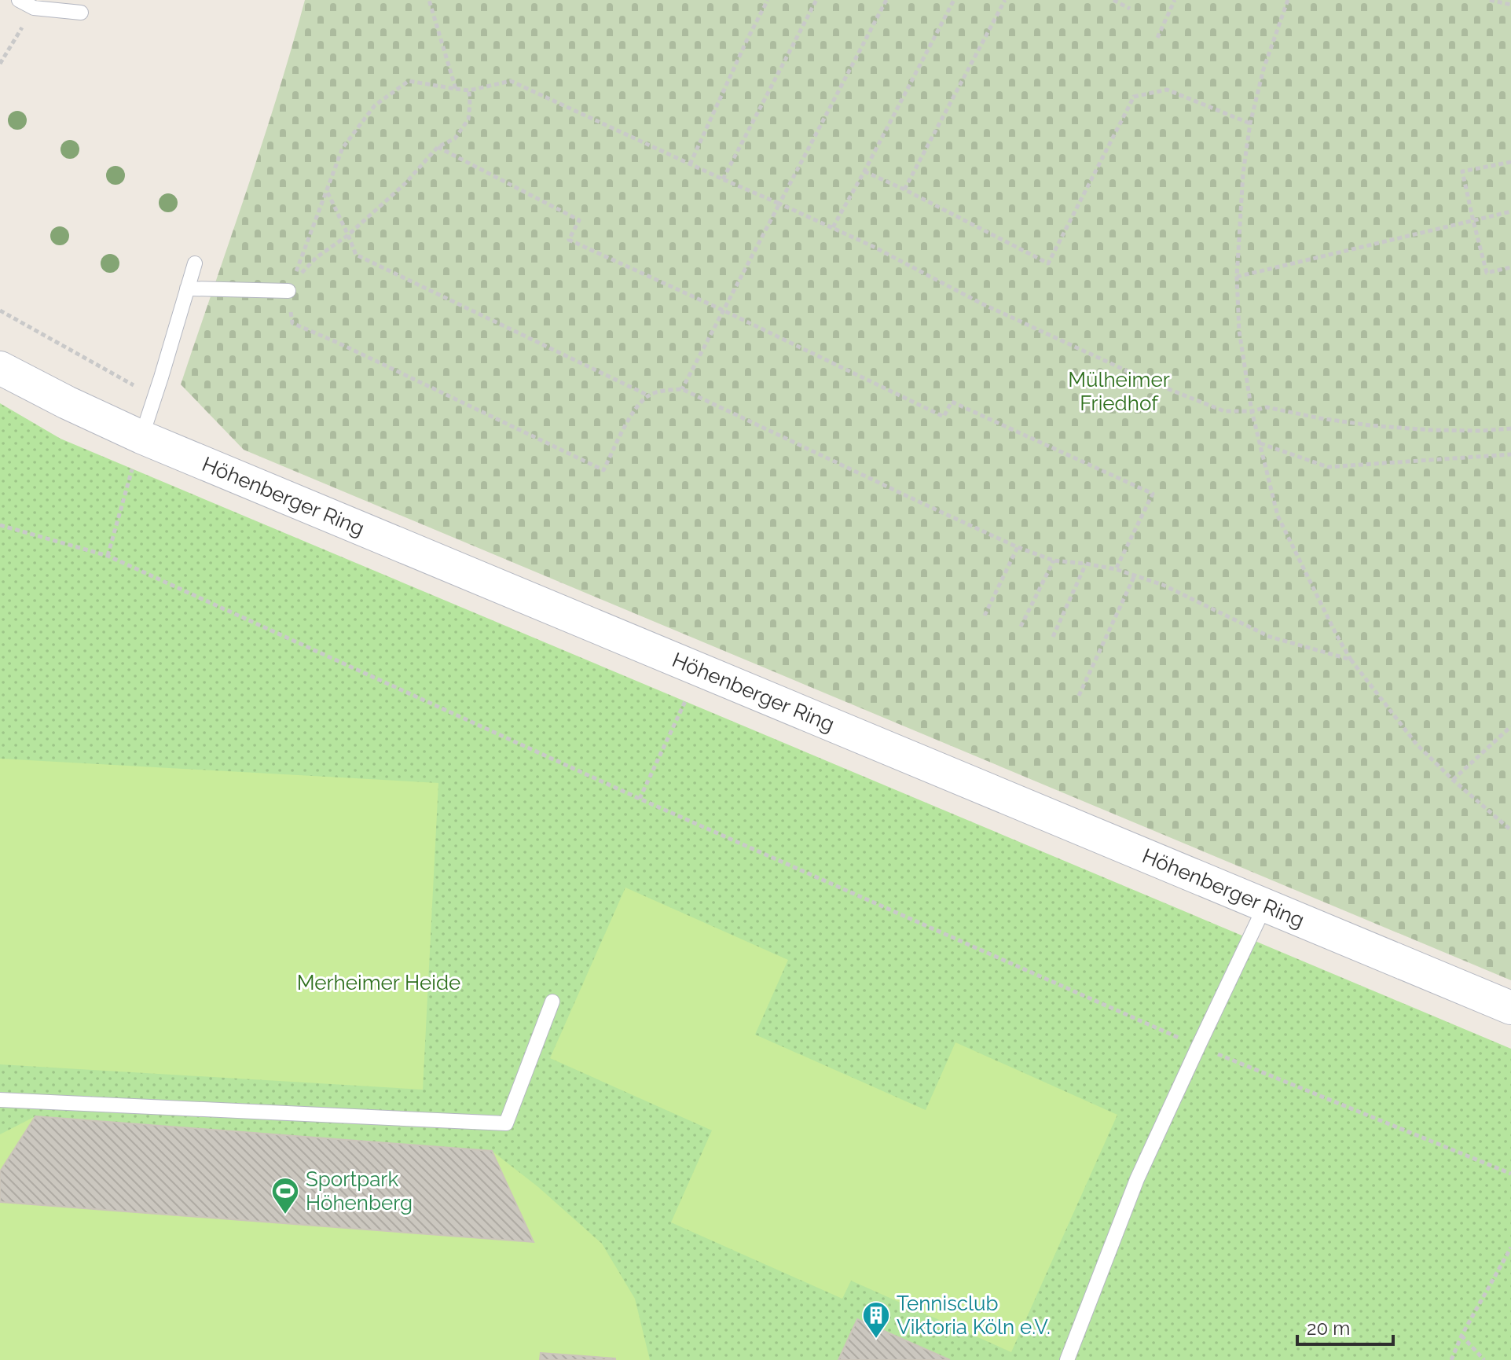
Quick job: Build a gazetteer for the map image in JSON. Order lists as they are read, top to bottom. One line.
{"streets":{"street":["Höhenberger Ring"]},"parks":["Mülheimer Friedhof","Merheimer Heide"],"places":{"sports":["Sportpark Höhenberg"],"building":["Tennisclub Viktoria Köln e.V."]},"scale_bar":"20 m"}
